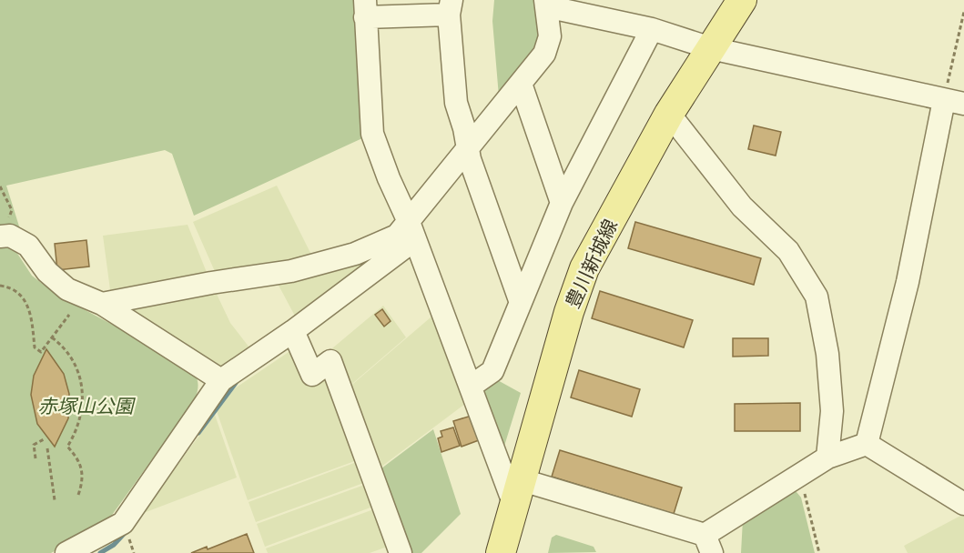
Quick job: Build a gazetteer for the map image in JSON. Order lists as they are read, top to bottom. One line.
{"streets":{"main road":["豊川新城線"]},"parks":["赤塚山公園"]}
